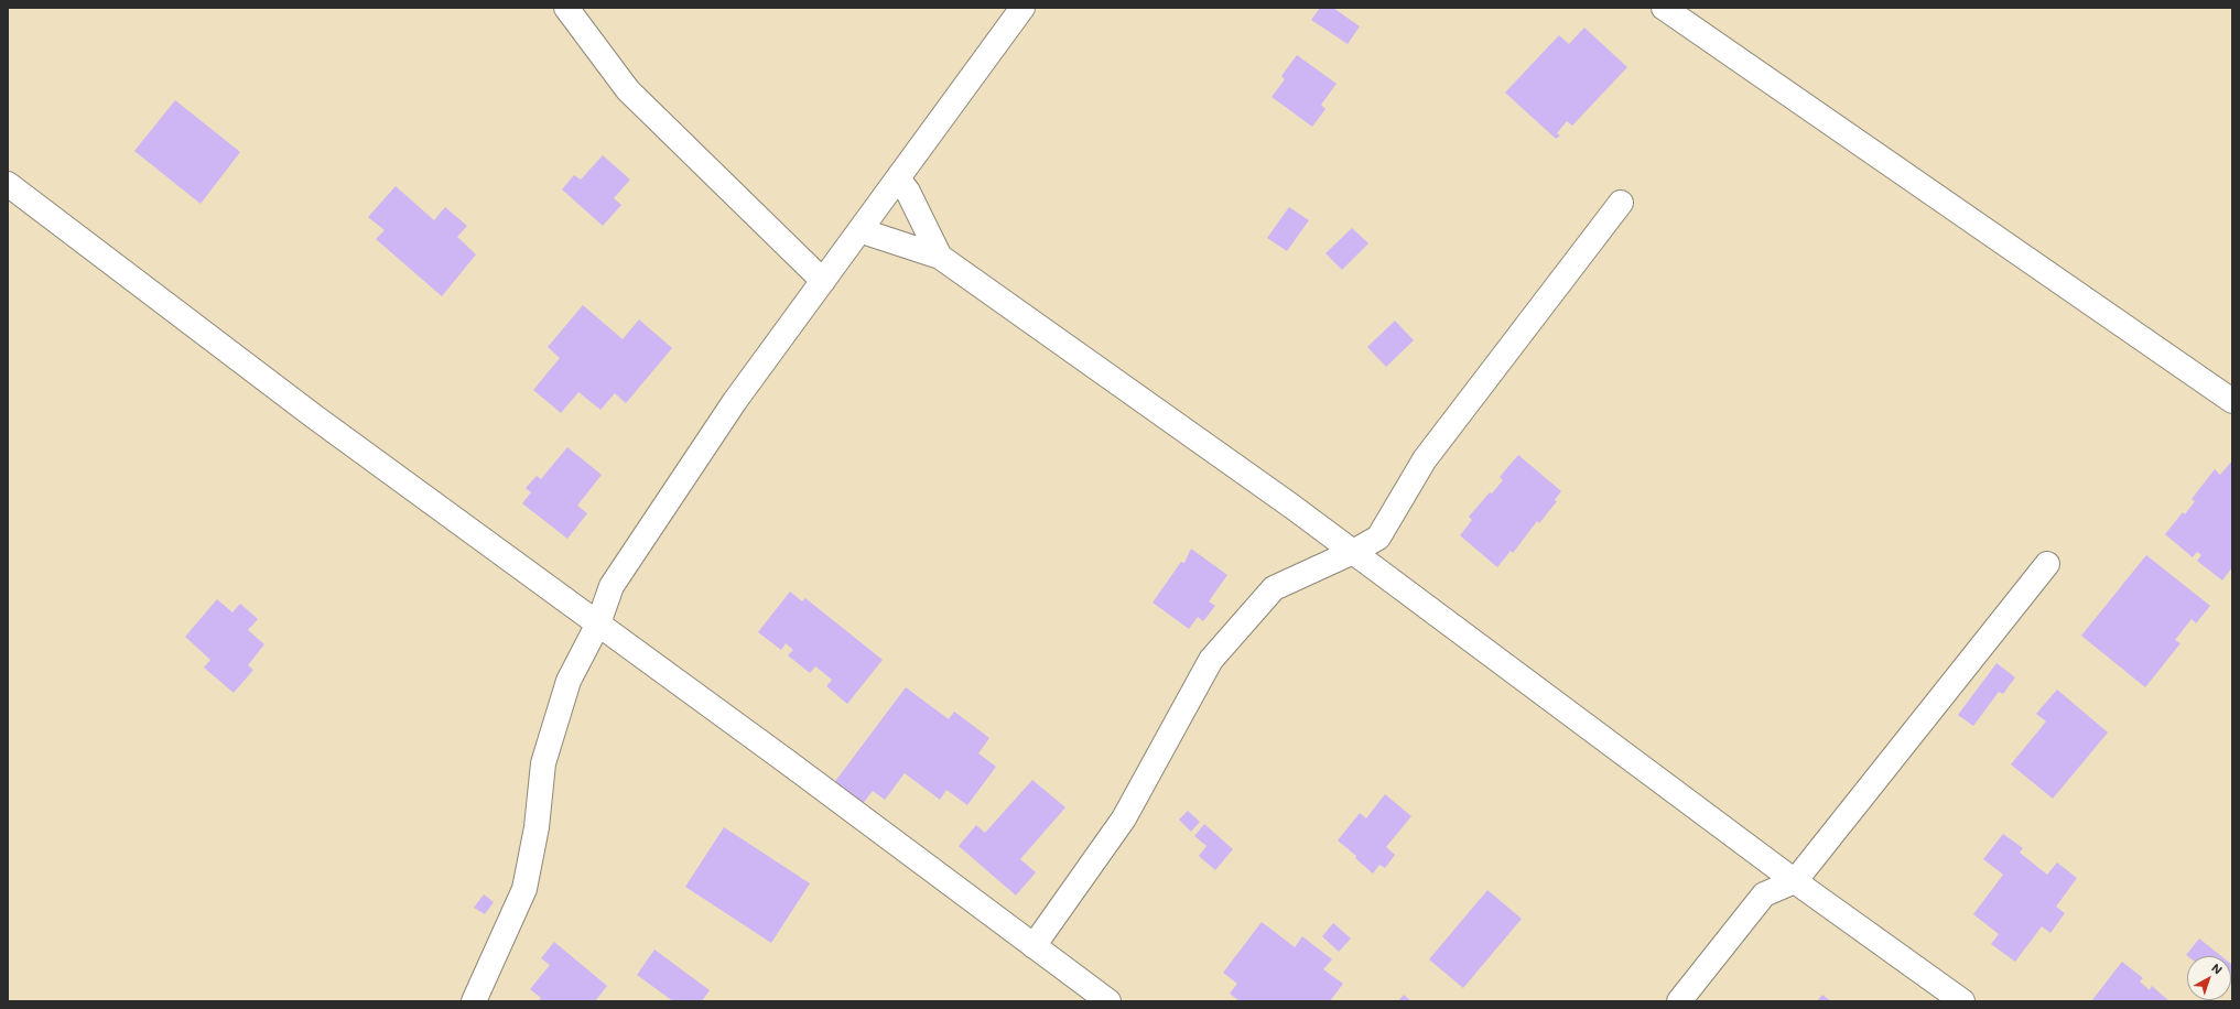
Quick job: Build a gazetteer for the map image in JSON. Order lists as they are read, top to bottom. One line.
{"north":"top right"}
